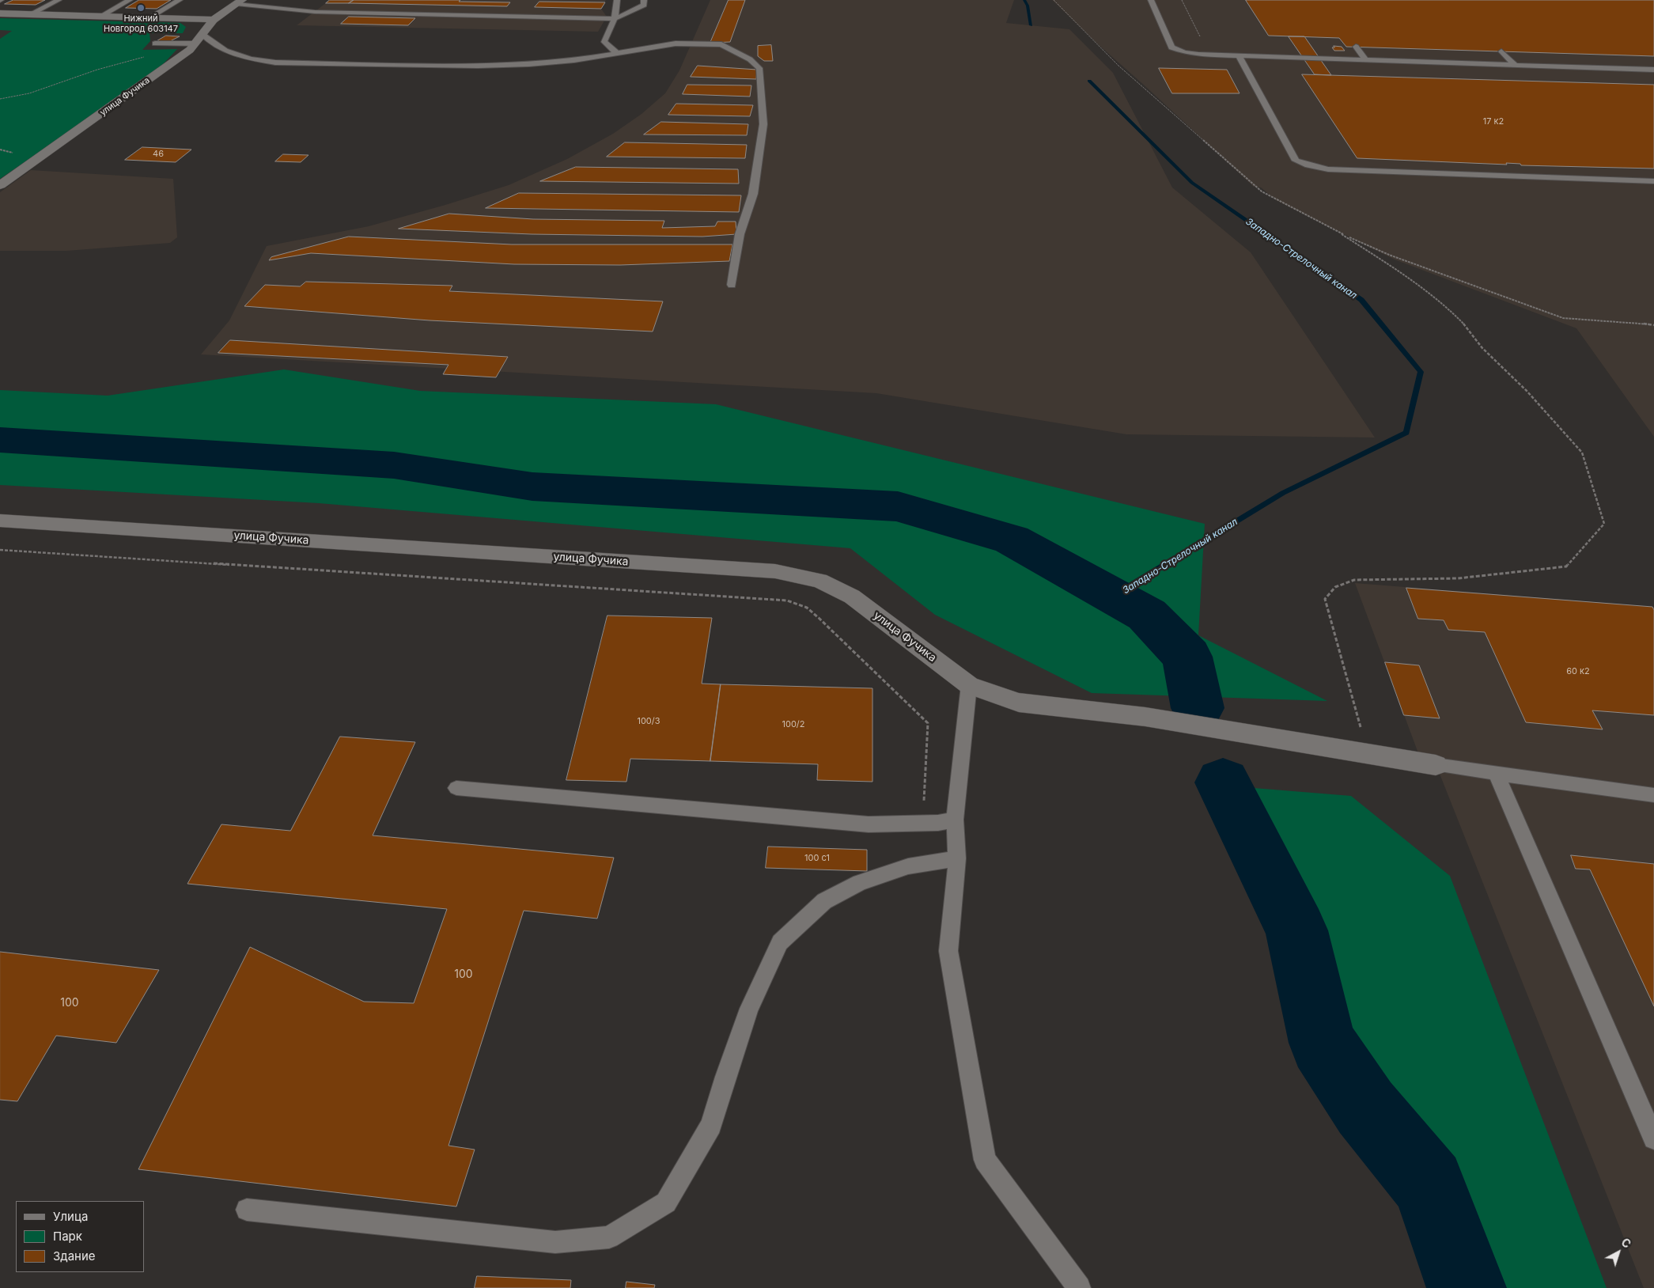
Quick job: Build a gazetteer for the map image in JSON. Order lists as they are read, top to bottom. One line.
{"streets":{"street":["улица Фучика"]},"water":["Западно-Стрелочный канал"],"places":["Нижний Новгород 603147"],"house_numbers":["17 к2","46","60 к2","100/3","100/2","100 с1","100","100"],"legend":["Улица","Парк","Здание"],"north":"top right"}
